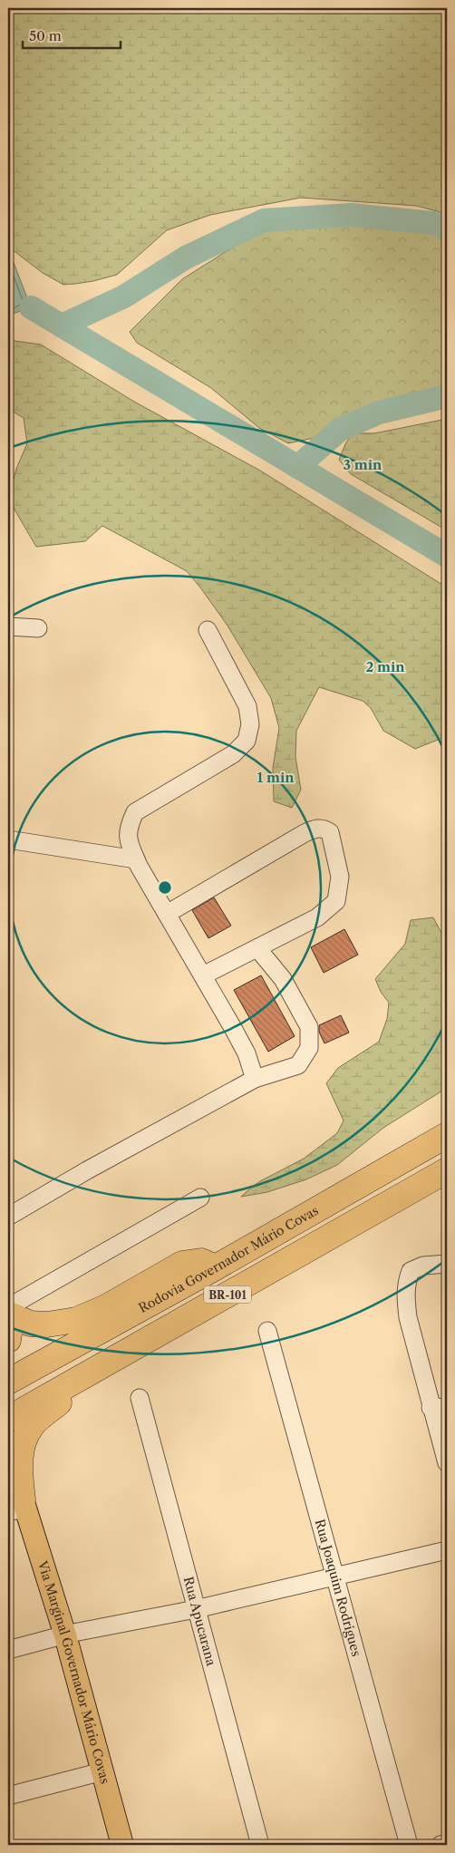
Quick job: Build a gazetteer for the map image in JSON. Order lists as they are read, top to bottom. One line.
{"streets":{"highway":["Rodovia Governador Mário Covas","BR-101"],"main road":["Via Marginal Governador Mário Covas"],"street":["Rua Joaquim Rodrigues","Rua Apucarana"]},"scale_bar":"50 m","rings":["3 min","2 min","1 min"]}
